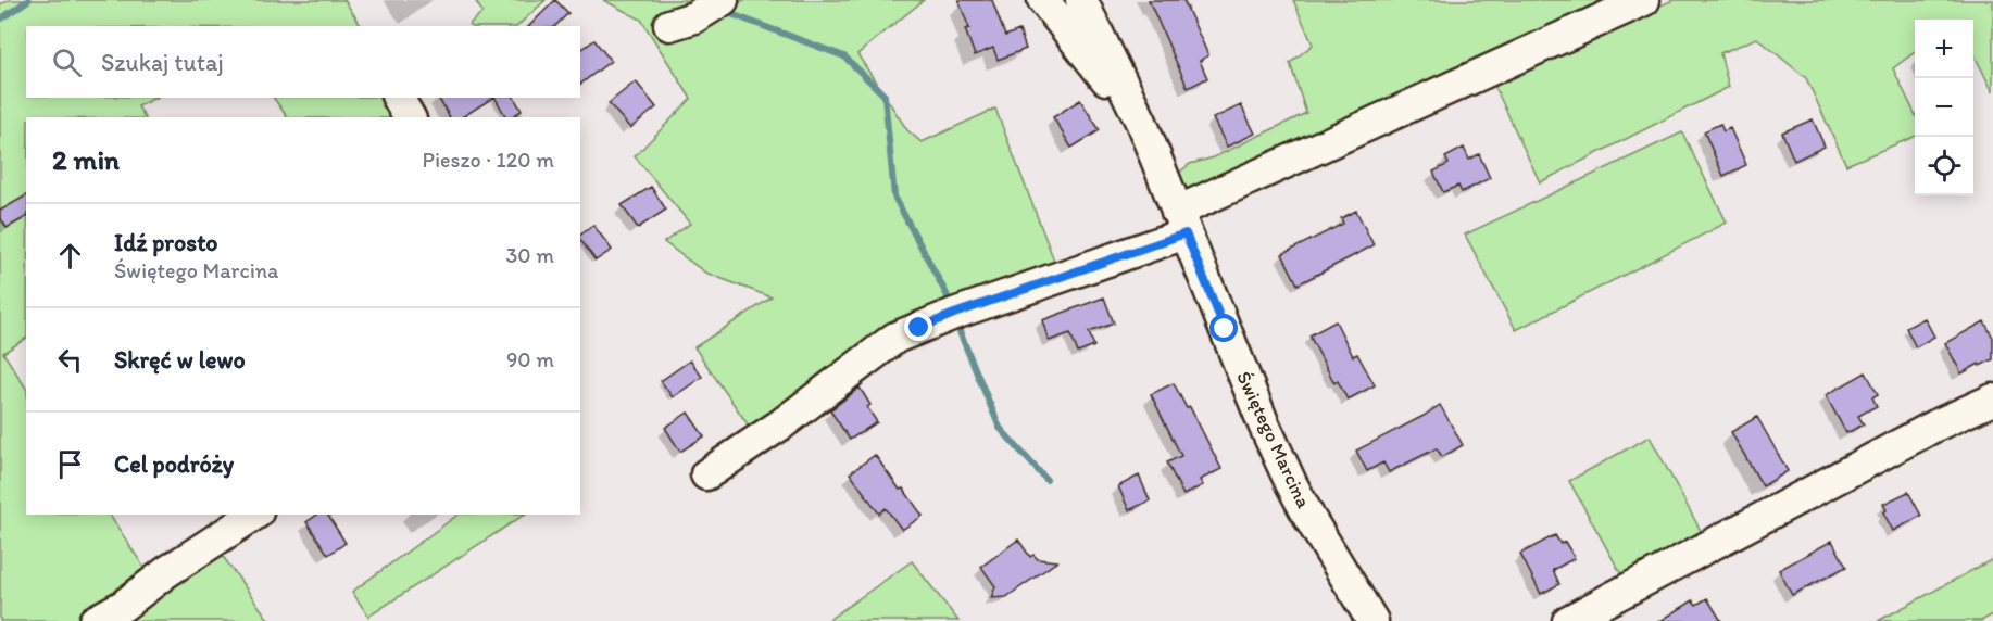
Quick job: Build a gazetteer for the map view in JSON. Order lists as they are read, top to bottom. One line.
{"streets":{"street":["Świętego Marcina"]},"page":{"map_buttons":["+","−"],"search":"Szukaj tutaj","heading":["2 min","Pieszo · 120 m"],"list":[["Idź prosto","Świętego Marcina","30 m"],["Skręć w lewo","90 m"],"Cel podróży"]}}
